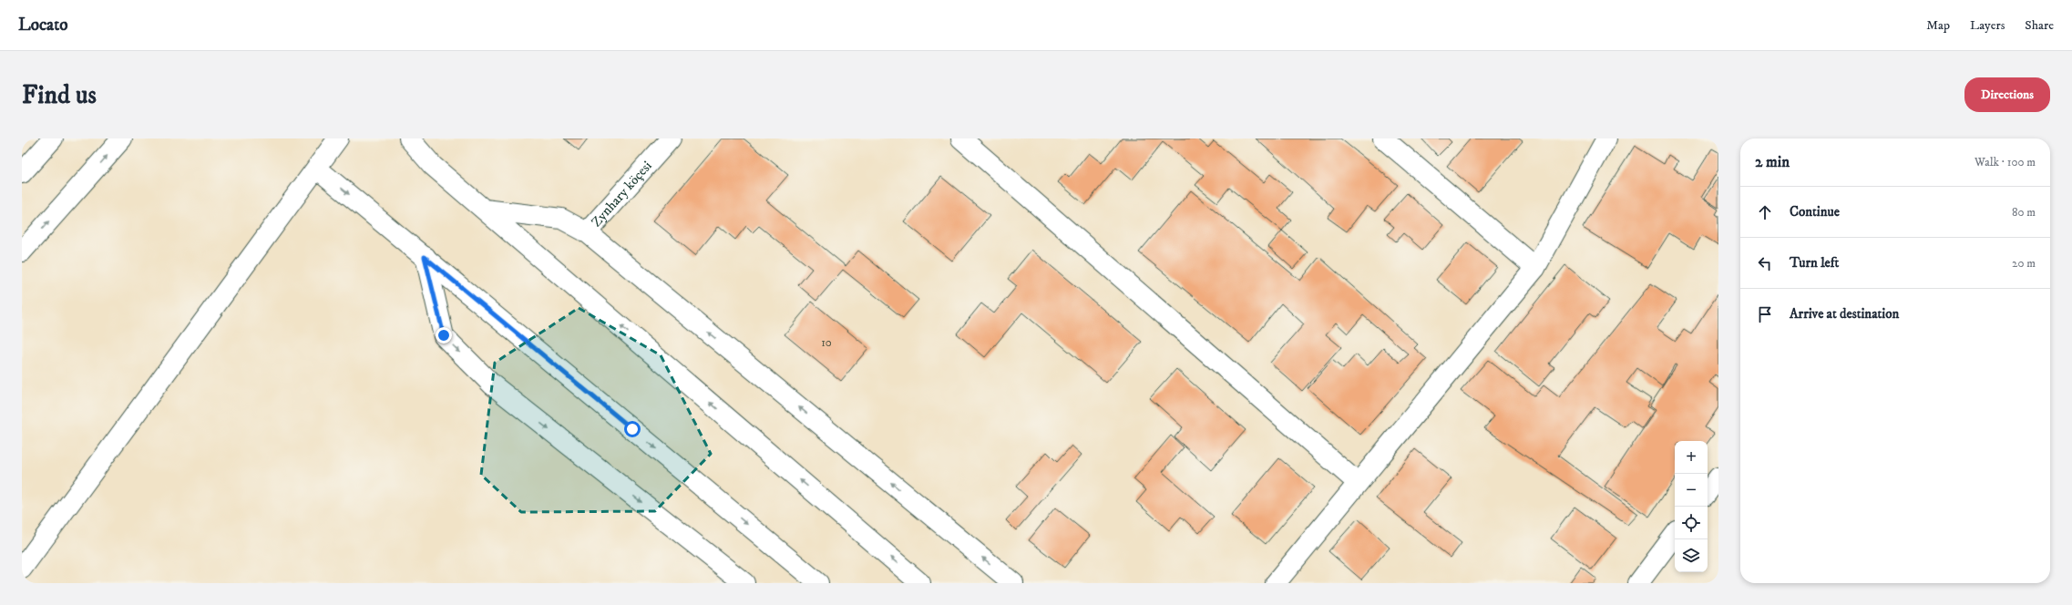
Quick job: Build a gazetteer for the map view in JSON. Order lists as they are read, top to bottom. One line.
{"streets":{"street":["Zynhary köçesi"]},"house_numbers":["10"],"page":{"header":"Locato","nav":["Map","Layers","Share"],"buttons":"Directions","title":"Find us","heading":["2 min","Walk · 100 m"],"list":[["Continue","80 m"],["Turn left","20 m"],"Arrive at destination"],"map_buttons":["+","−"]}}
